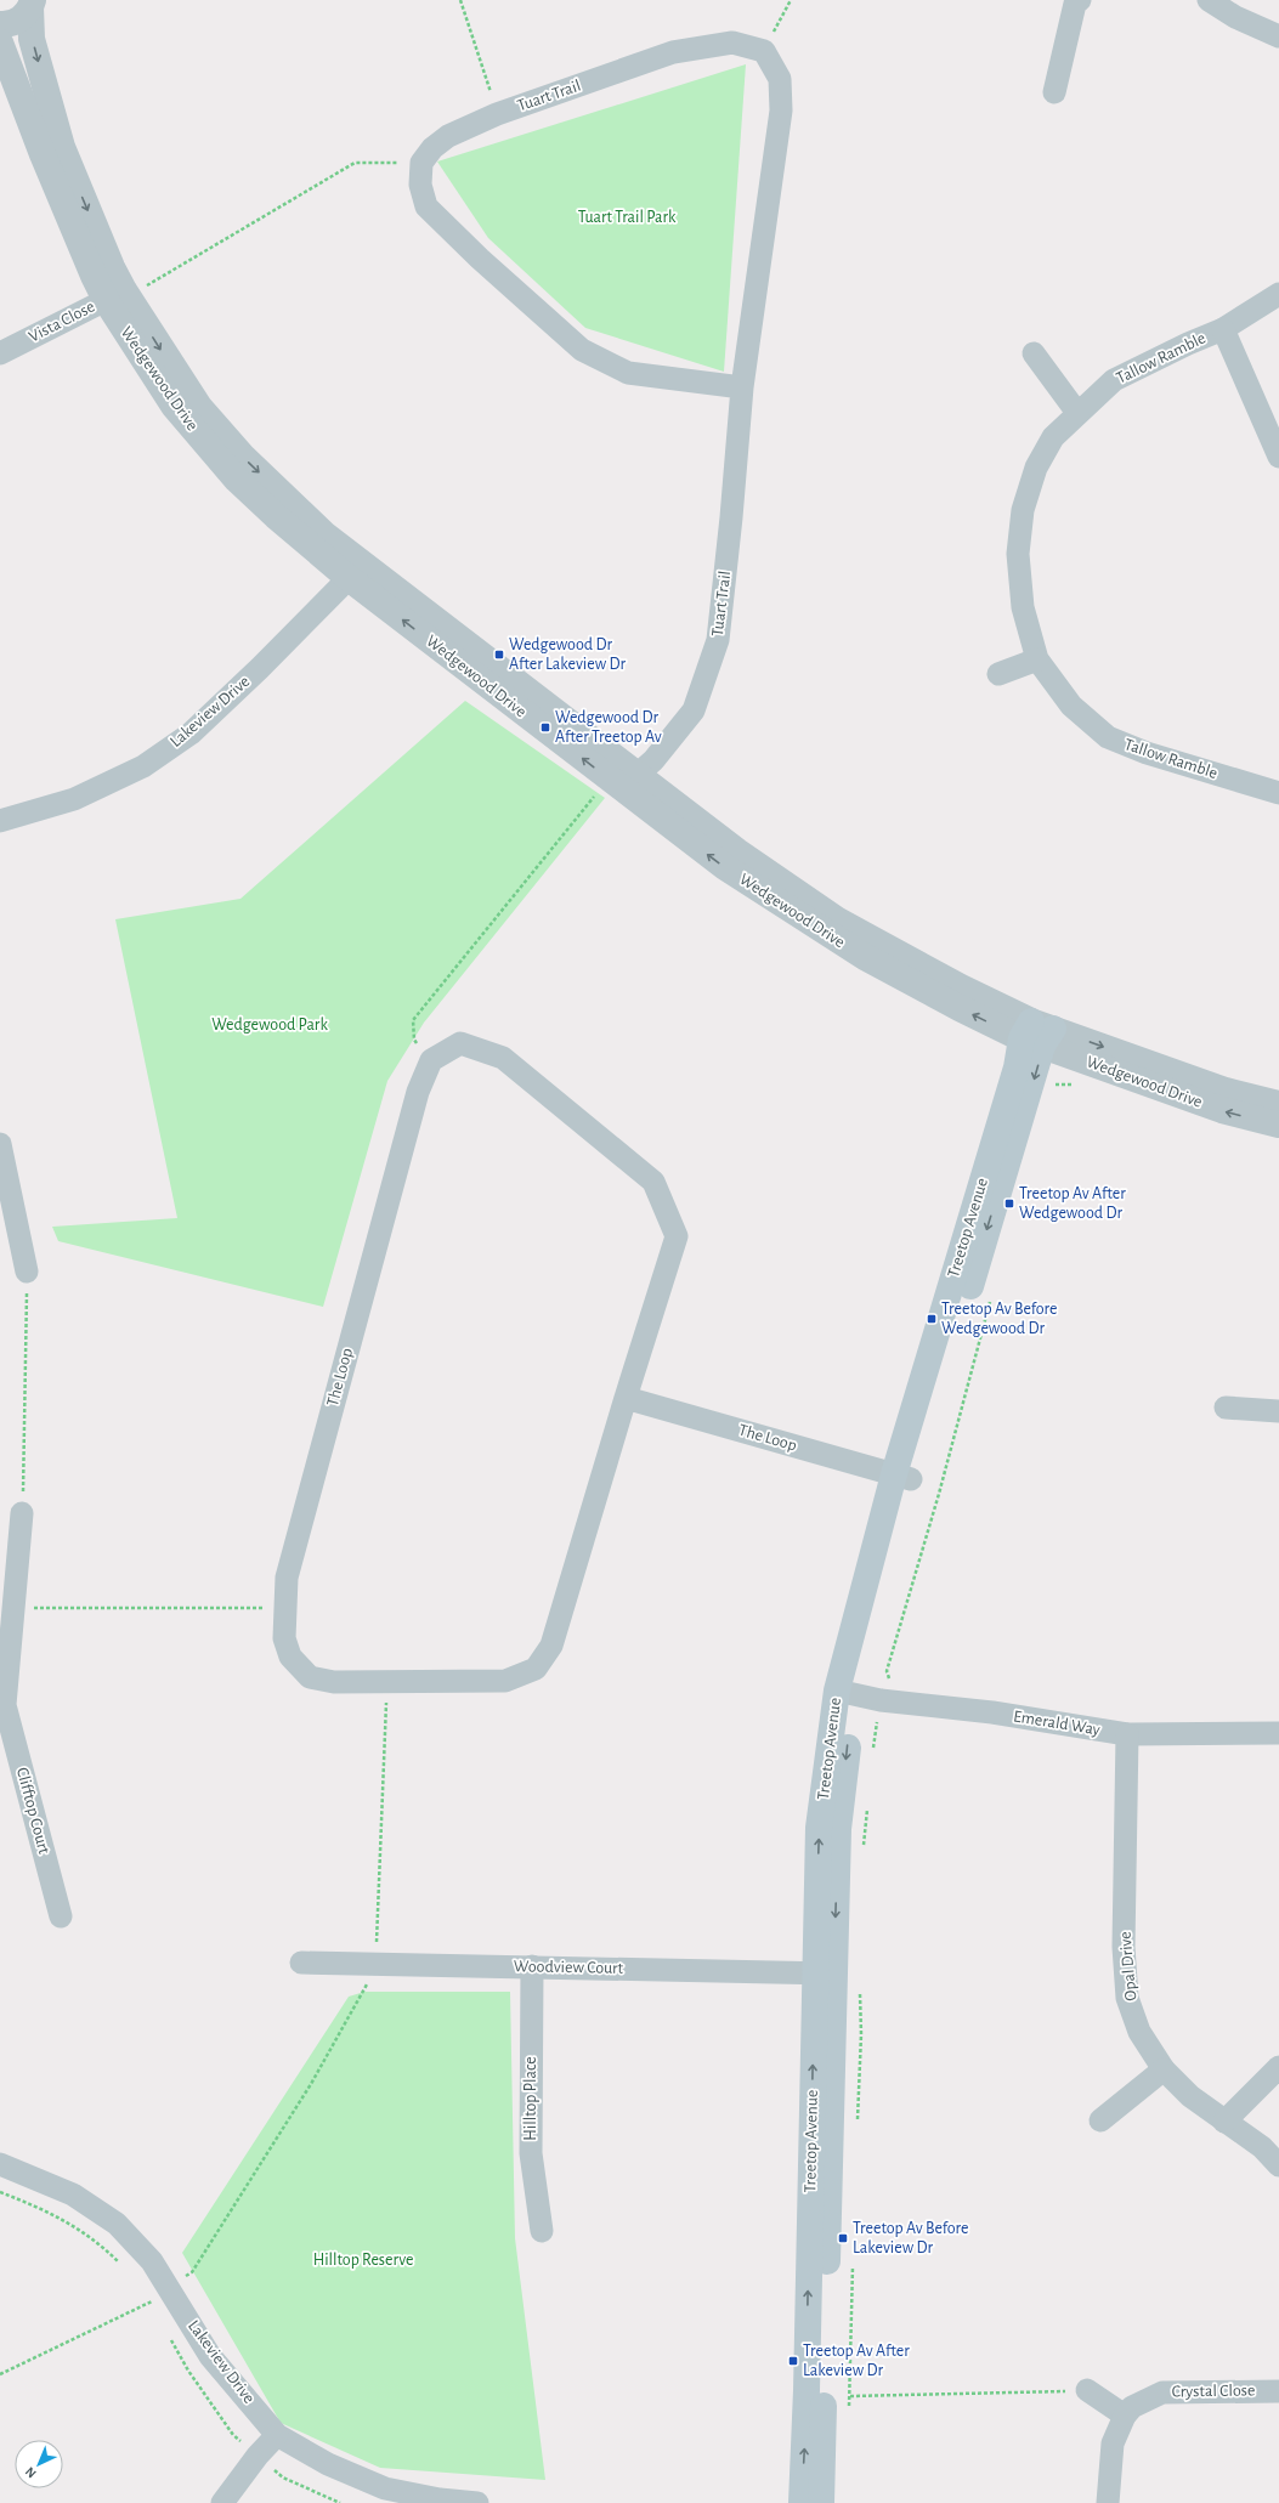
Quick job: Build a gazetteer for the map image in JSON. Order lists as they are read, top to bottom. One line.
{"streets":{"main road":["Treetop Avenue"],"street":["Tuart Trail","Vista Close","Tallow Ramble","Wedgewood Drive","Lakeview Drive","The Loop","Emerald Way","Clifftop Court","Opal Drive","Woodview Court","Hilltop Place","Crystal Close"]},"crossings":[["Tuart Trail","Wedgewood Drive"],["Vista Close","Wedgewood Drive"],["Wedgewood Drive","Lakeview Drive"],["Wedgewood Drive","Treetop Avenue"],["Treetop Avenue","The Loop"],["Treetop Avenue","Emerald Way"],["Treetop Avenue","Woodview Court"],["Emerald Way","Opal Drive"],["Woodview Court","Hilltop Place"]],"parks":["Tuart Trail Park","Wedgewood Park","Hilltop Reserve"],"places":{"transit":["Wedgewood Dr After Lakeview Dr","Wedgewood Dr After Treetop Av","Treetop Av After Wedgewood Dr","Treetop Av Before Wedgewood Dr","Treetop Av Before Lakeview Dr","Treetop Av After Lakeview Dr"]},"north":"bottom left"}
